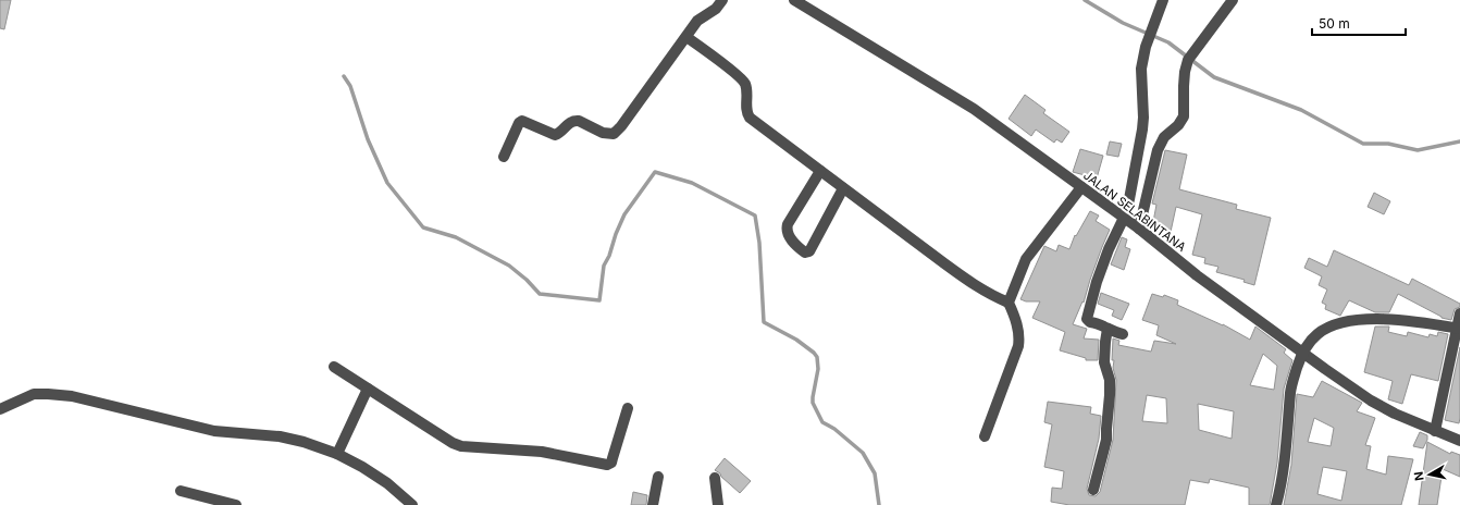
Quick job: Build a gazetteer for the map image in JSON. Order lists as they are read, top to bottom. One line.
{"streets":{"street":["JALAN SELABINTANA"]},"scale_bar":"50 m","north":"left"}
